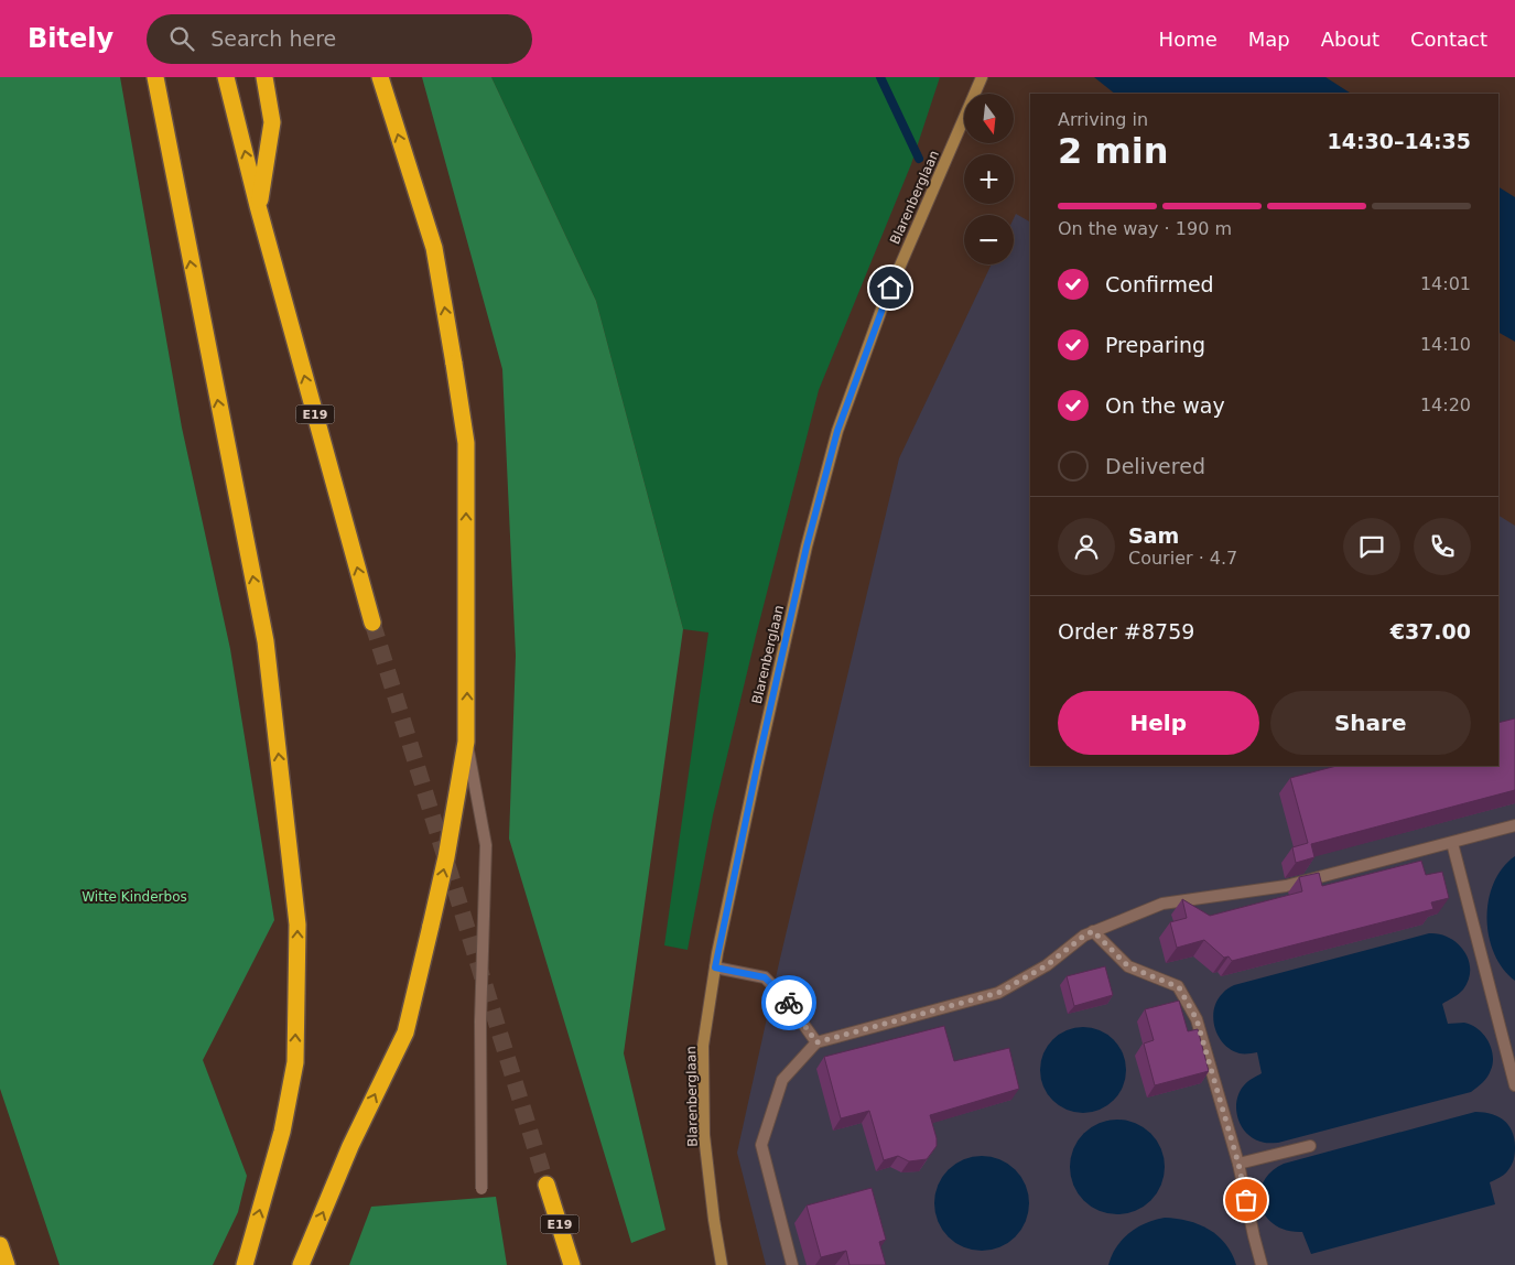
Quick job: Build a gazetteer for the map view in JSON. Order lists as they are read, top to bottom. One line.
{"streets":{"highway":["E19"],"street":["Blarenberglaan"]},"parks":["Witte Kinderbos"],"north":"bottom","page":{"header":"Bitely","search":"Search here","nav":["Home","Map","About","Contact"],"map_buttons":["+","−"],"heading":["2 min","Arriving in","14:30–14:35"],"panel":["Sam","Courier · 4.7","Order #8759","€37.00"],"bar":"On the way · 190 m","list":[["Confirmed","14:01"],["Preparing","14:10"],["On the way","14:20"],"Delivered"],"buttons":["Help","Share"]}}
